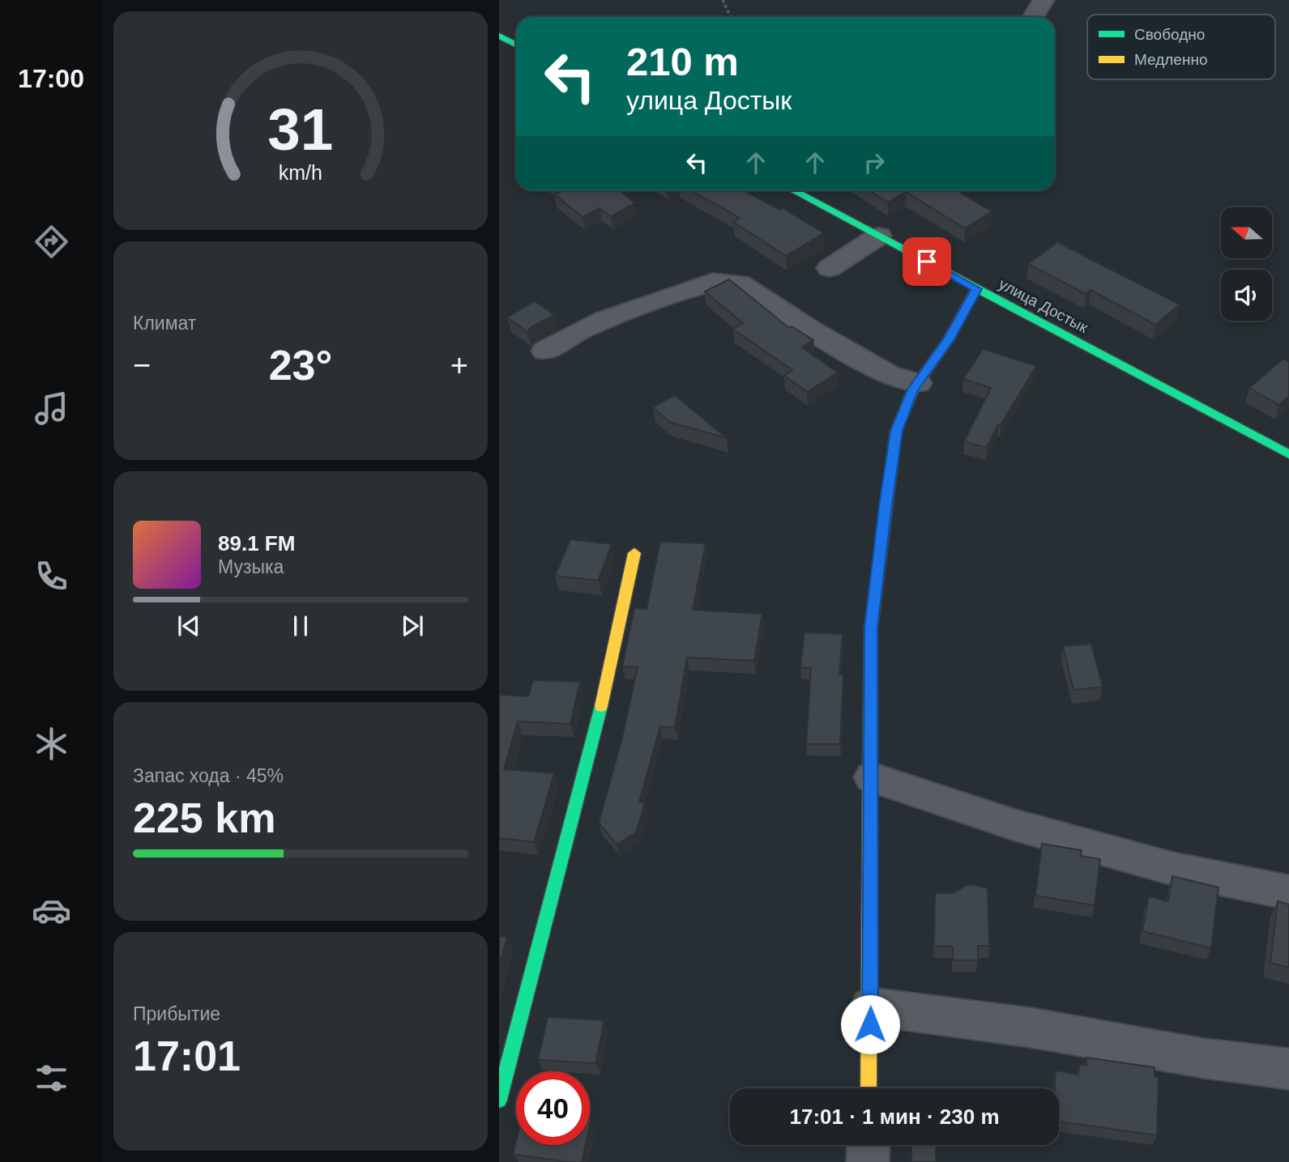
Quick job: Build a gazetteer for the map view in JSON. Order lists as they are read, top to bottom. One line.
{"streets":{"street":["улица Достык"]},"legend":["Свободно","Медленно"],"north":"left","page":{"tabs":"17:00","turn":["210 m","улица Достык"],"tile":["Климат",["Запас хода · 45%","225 km"],["Прибытие","17:01"]],"heat":["−","23°","+"],"song":["89.1 FM","Музыка"],"limit":"40","trip":"17:01 · 1 мин · 230 m","gauge":["31","km/h"]}}
